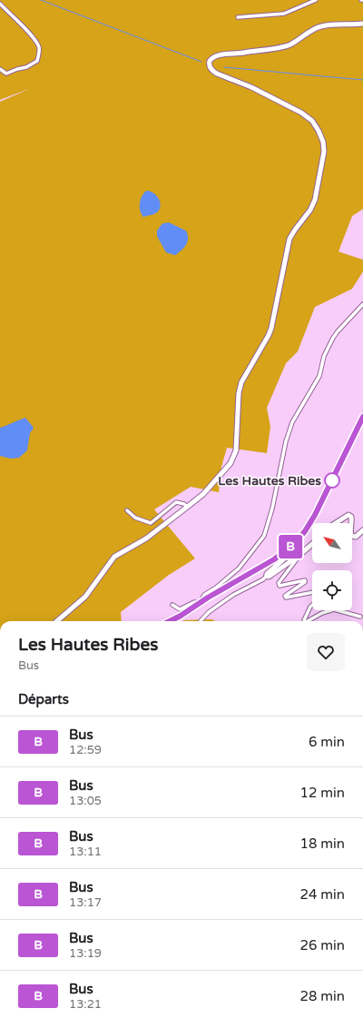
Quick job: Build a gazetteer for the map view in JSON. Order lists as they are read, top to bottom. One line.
{"places":["Les Hautes Ribes"],"lines":["bus line B"],"north":"top left","page":{"on_map":"B","heading":[["Les Hautes Ribes","Bus"],"Départs"],"list":[{"mark":"B","name":"Bus","note":"12:59","value":"6 min"},{"mark":"B","name":"Bus","note":"13:05","value":"12 min"},{"mark":"B","name":"Bus","note":"13:11","value":"18 min"},{"mark":"B","name":"Bus","note":"13:17","value":"24 min"},{"mark":"B","name":"Bus","note":"13:19","value":"26 min"},{"mark":"B","name":"Bus","note":"13:21","value":"28 min"}]}}
